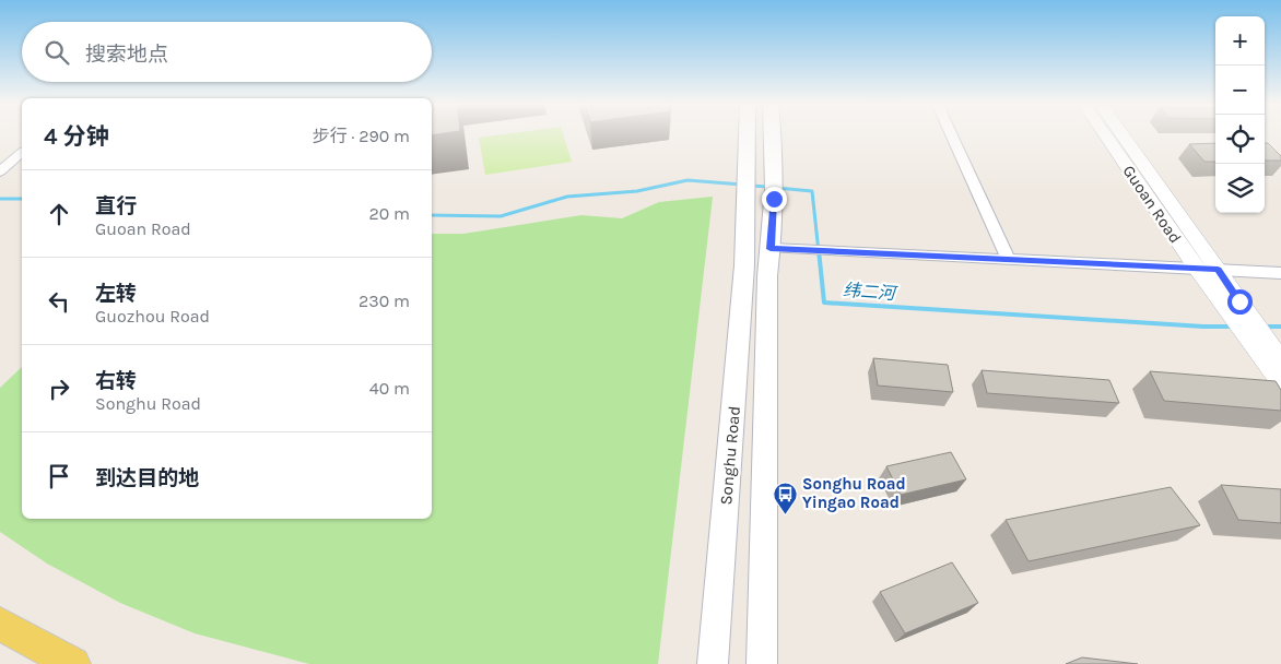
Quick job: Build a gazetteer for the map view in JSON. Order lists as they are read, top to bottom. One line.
{"streets":{"main road":["Songhu Road"],"street":["Guoan Road"]},"water":["纬二河"],"places":{"bus stop":["Songhu Road Yingao Road"]},"page":{"map_buttons":["+","−"],"search":"搜索地点","heading":["4 分钟","步行 · 290 m"],"list":[["直行","Guoan Road","20 m"],["左转","Guozhou Road","230 m"],["右转","Songhu Road","40 m"],"到达目的地"]}}
